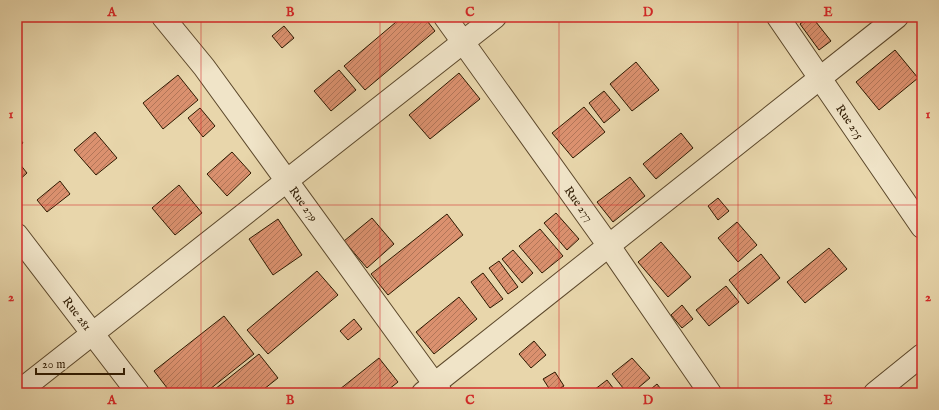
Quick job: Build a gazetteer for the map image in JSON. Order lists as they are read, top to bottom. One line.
{"streets":{"street":["Rue 275","Rue 279","Rue 277","Rue 281"]},"scale_bar":"20 m","grid":{"columns":["A","B","C","D","E"],"rows":["1","2"]}}
